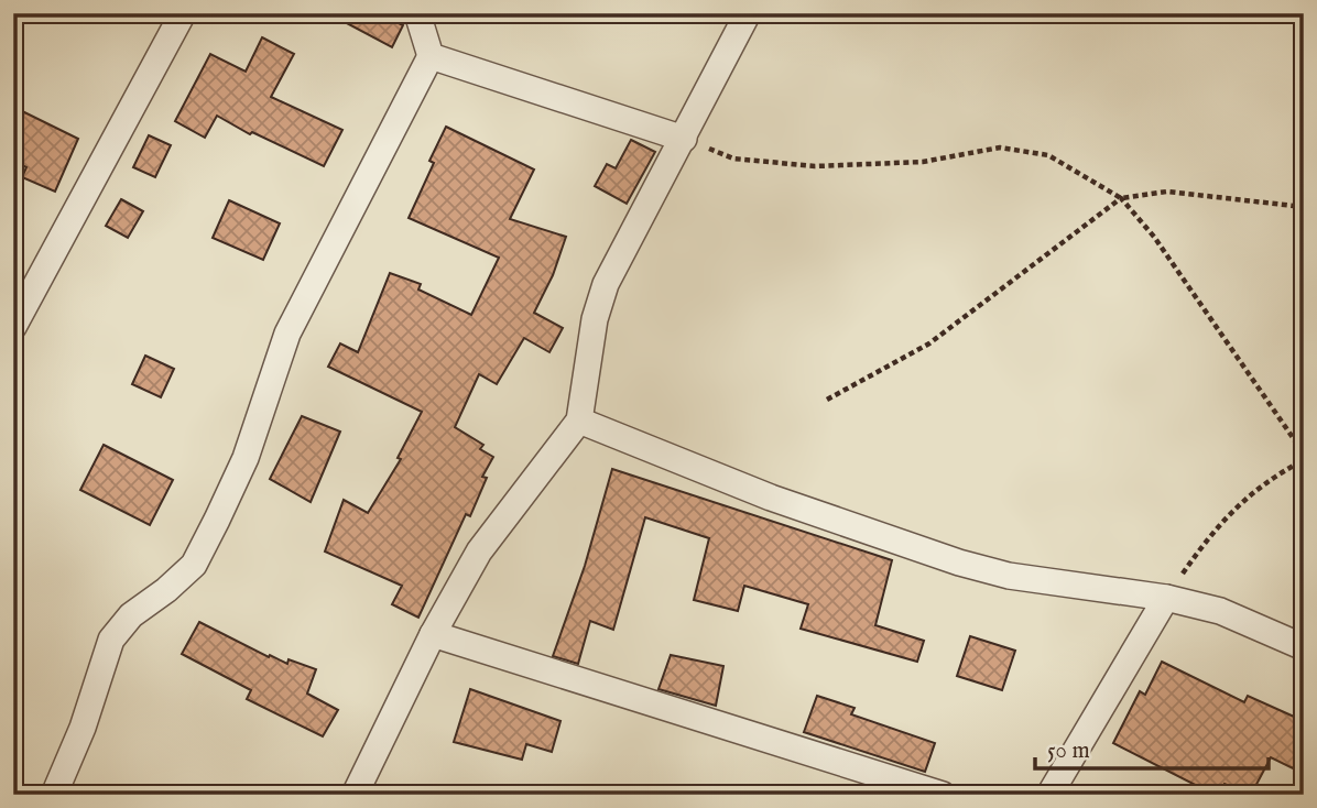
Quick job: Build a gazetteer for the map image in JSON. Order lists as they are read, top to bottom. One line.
{"scale_bar":"50 m"}
